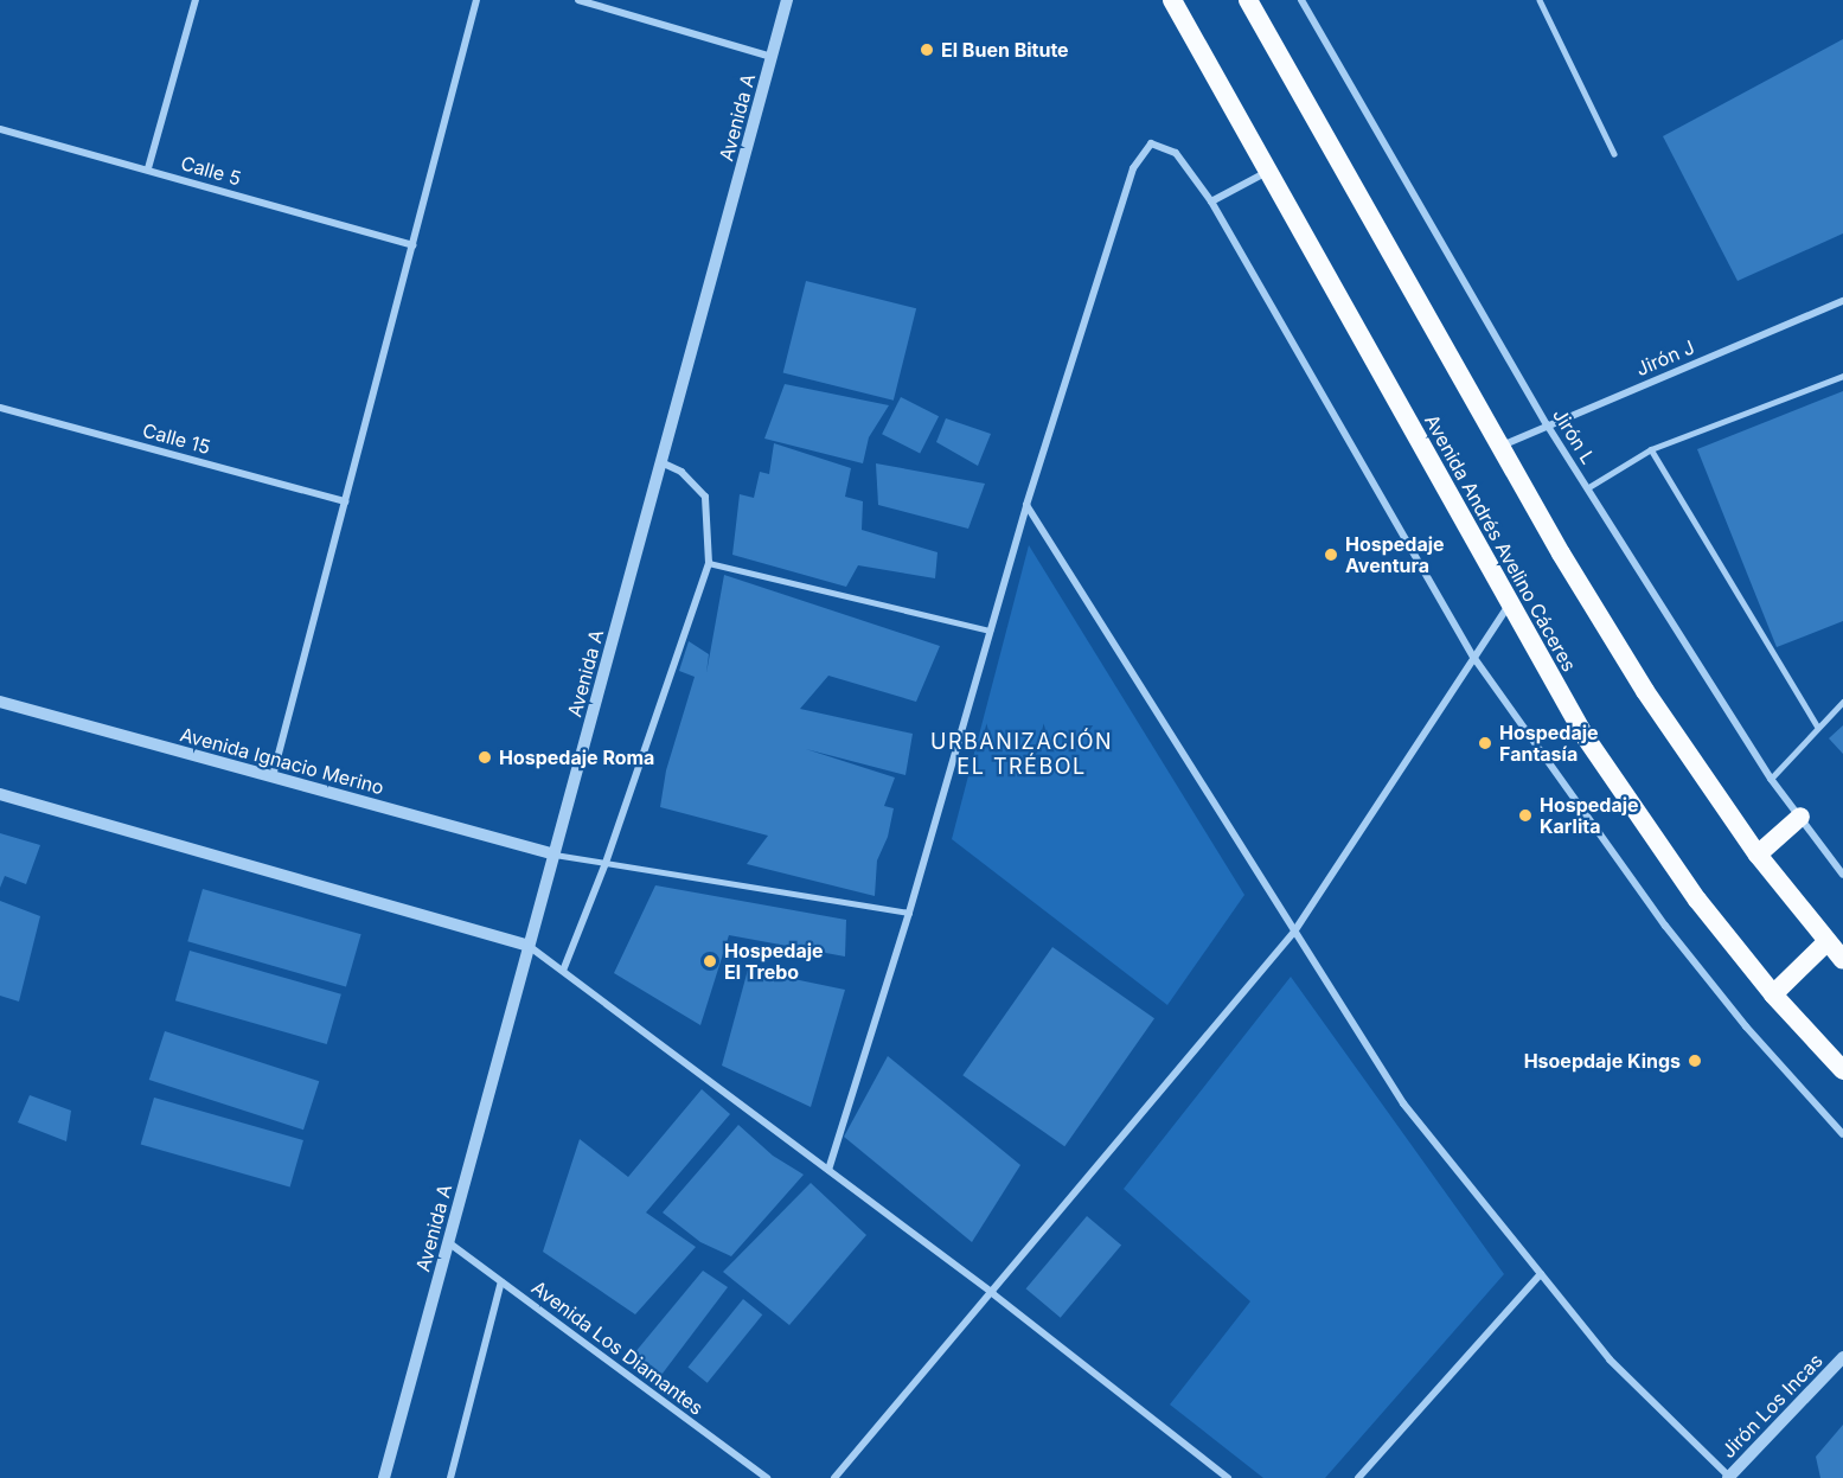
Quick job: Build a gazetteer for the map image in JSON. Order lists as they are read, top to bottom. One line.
{"streets":{"highway":["Avenida Andrés Avelino Cáceres"],"street":["Avenida A","Calle 5","Jirón J","Jirón L","Calle 15","Avenida Ignacio Merino","Avenida Los Diamantes","Jirón Los Incas"]},"crossings":[["Avenida A","Avenida Ignacio Merino"],["Avenida A","Avenida Los Diamantes"],["Jirón J","Jirón L"]],"districts":["URBANIZACIÓN EL TRÉBOL"],"places":["El Buen Bitute","Hospedaje Aventura","Hospedaje Fantasía","Hospedaje Roma","Hospedaje Karlita","Hospedaje El Trebo","Hsoepdaje Kings"]}
